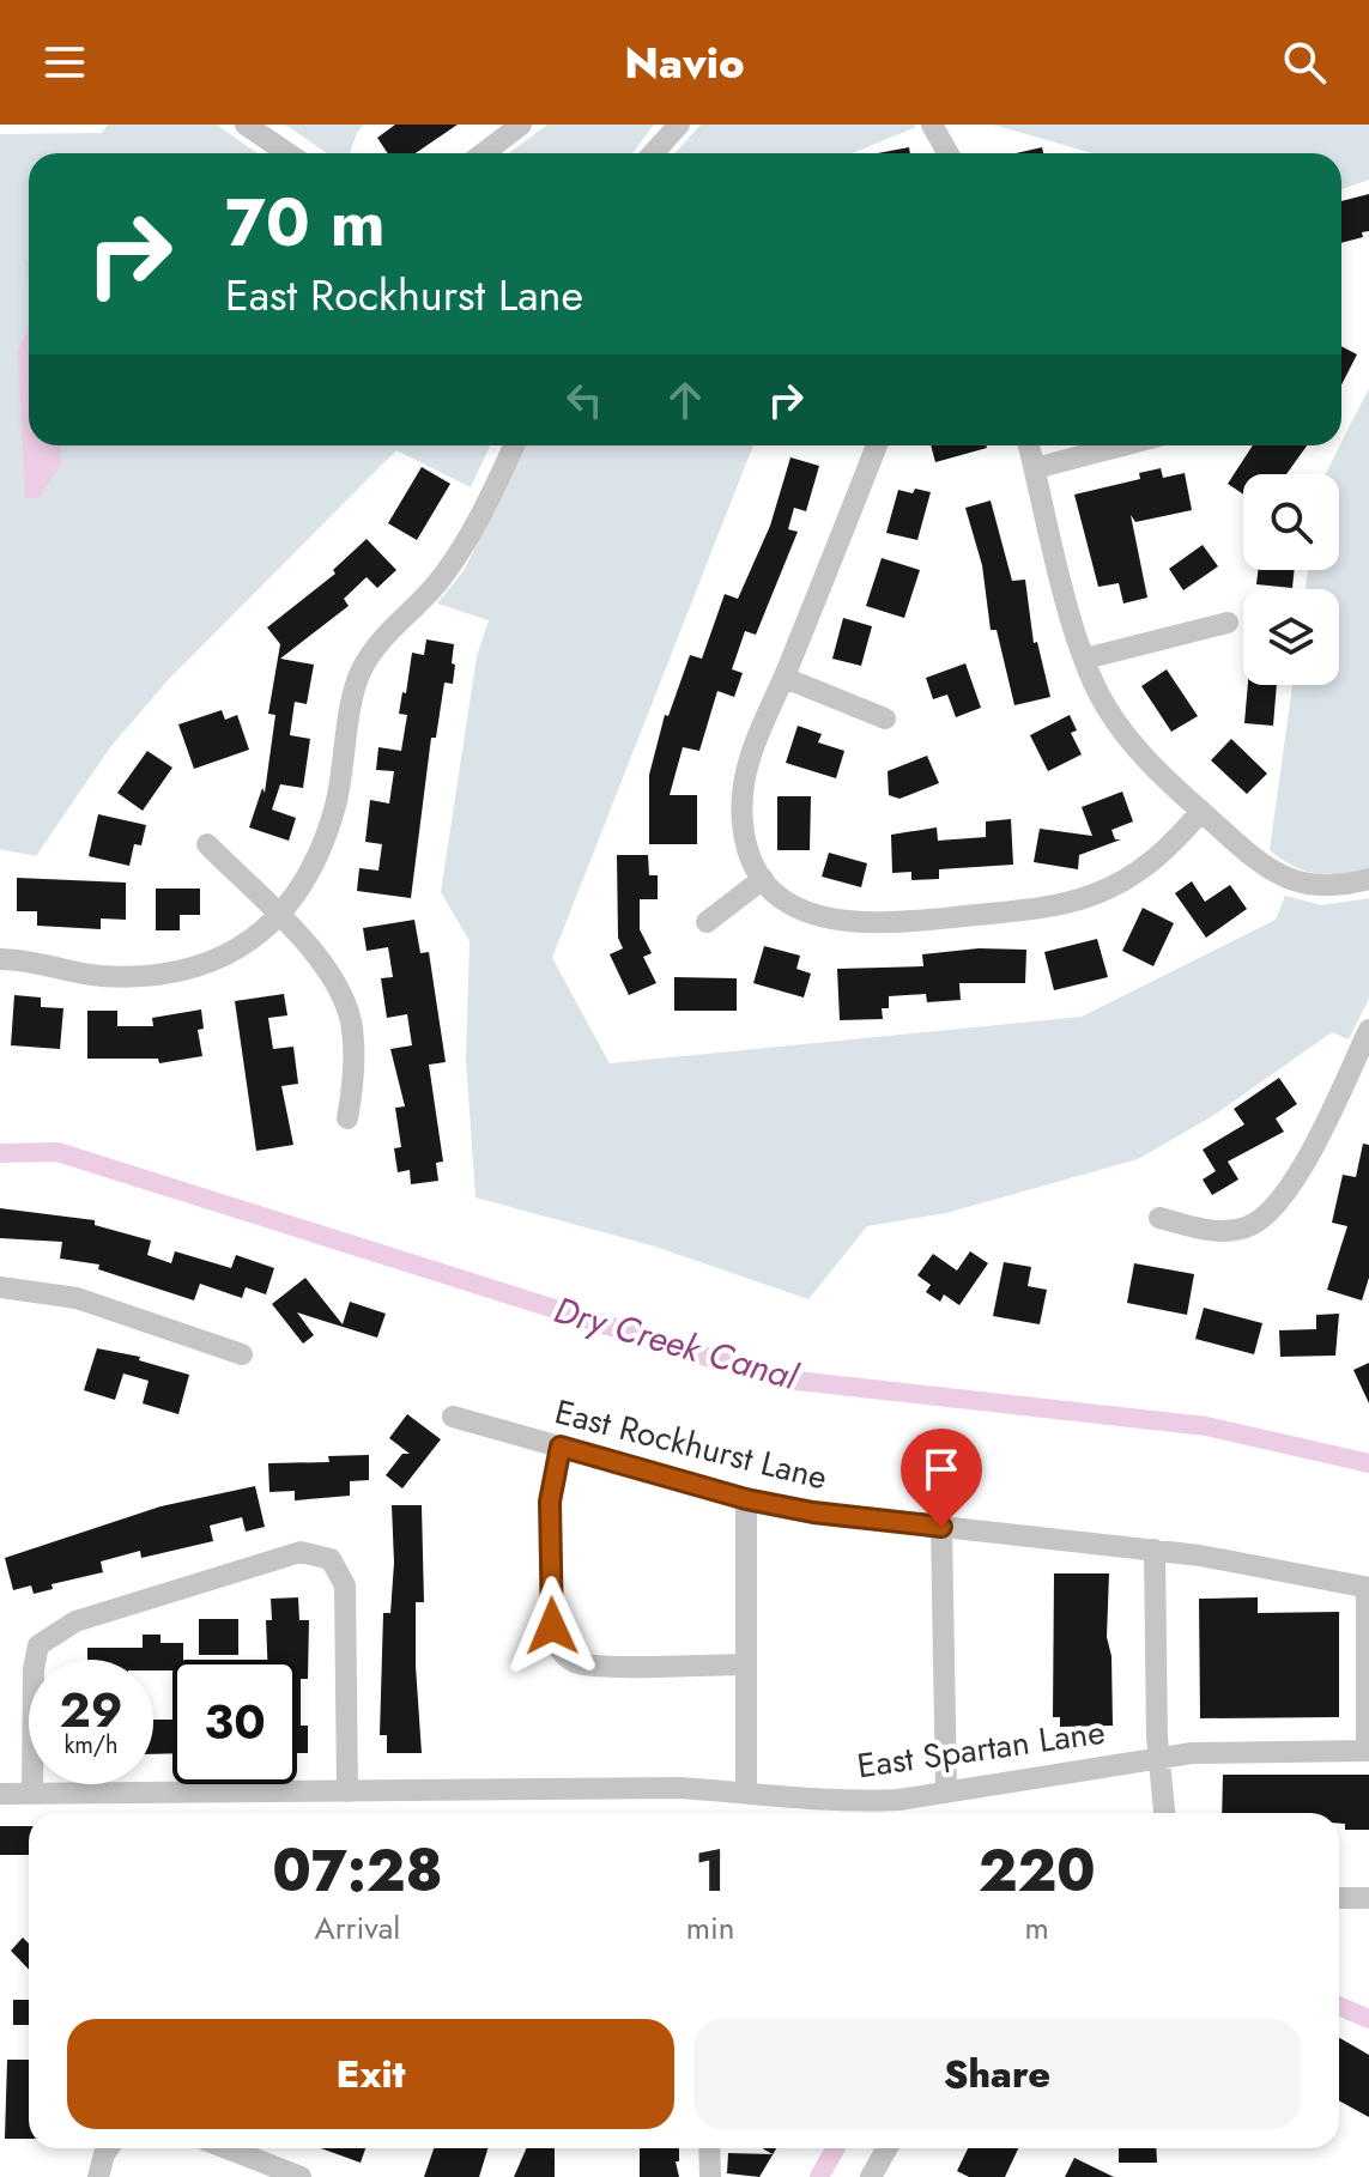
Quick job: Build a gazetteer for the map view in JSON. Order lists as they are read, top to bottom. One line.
{"streets":{"street":["East Rockhurst Lane","East Spartan Lane"]},"water":["Dry Creek Canal"],"page":{"header":"Navio","turn":["70 m","East Rockhurst Lane"],"speed":"29 km/h","limit":"30","eta":["07:28","Arrival","1","min","220","m"],"buttons":["Exit","Share"]}}
